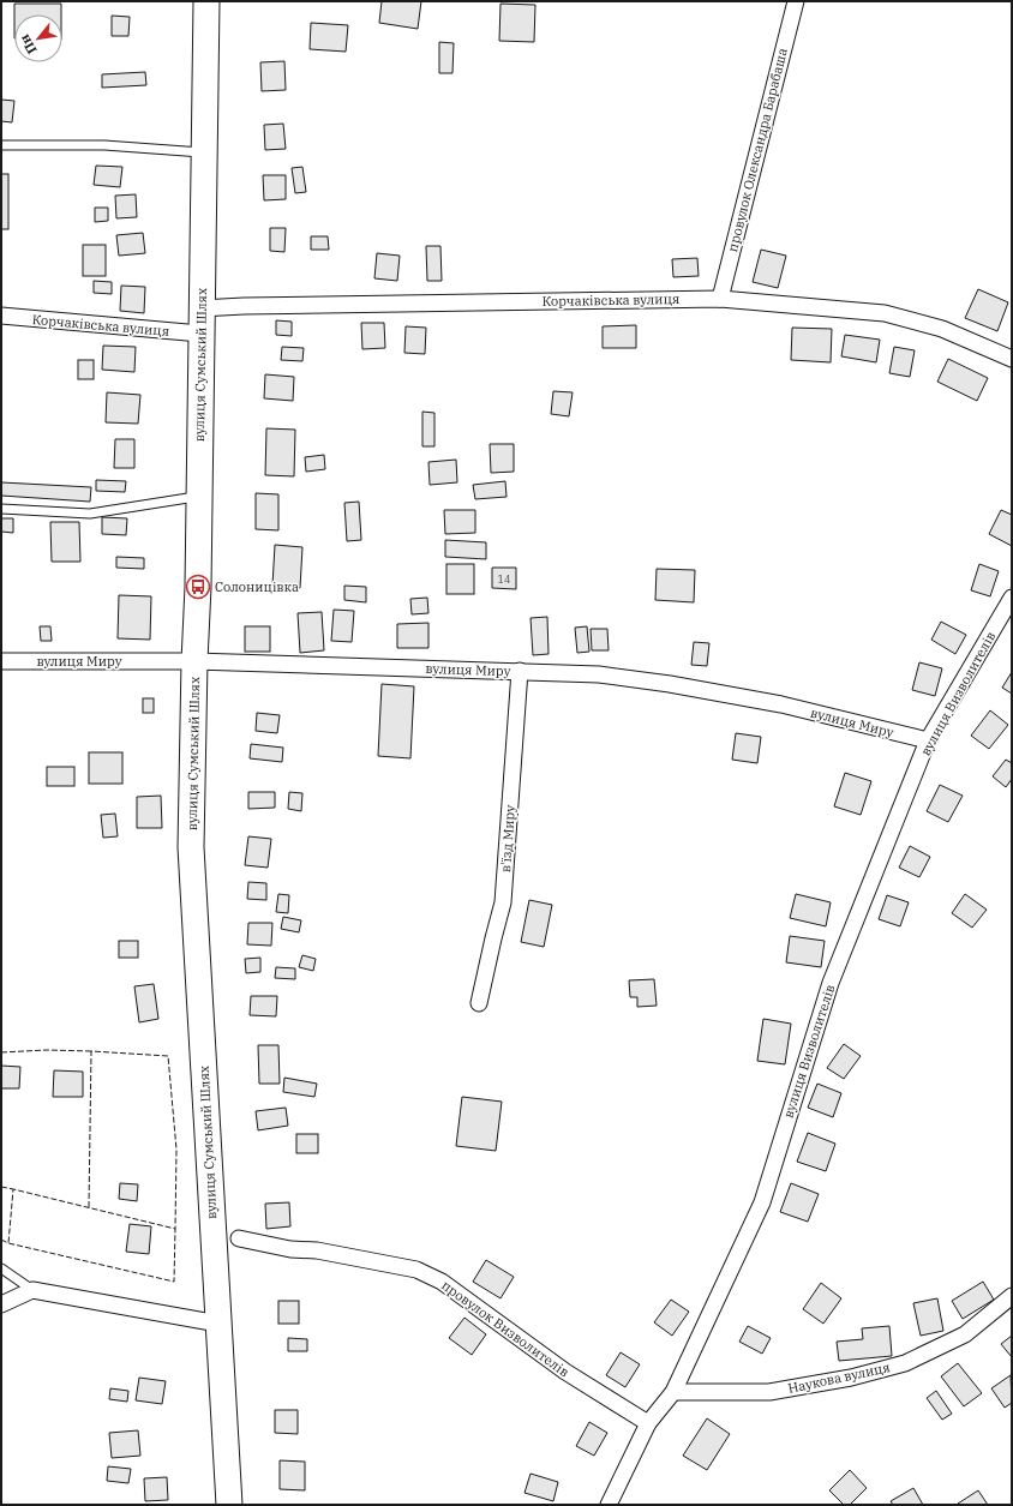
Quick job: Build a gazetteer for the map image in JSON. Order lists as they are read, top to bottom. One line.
{"streets":{"main road":["вулиця Сумський Шлях"],"street":["провулок Олександра Барабаша","Корчаківська вулиця","вулиця Миру","вулиця Визволителів","в'їзд Миру","провулок Визволителів","Наукова вулиця"]},"crossings":[["провулок Олександра Барабаша","Корчаківська вулиця"],["Корчаківська вулиця","вулиця Сумський Шлях"],["вулиця Сумський Шлях","вулиця Миру"],["вулиця Миру","вулиця Визволителів"],["вулиця Миру","в'їзд Миру"],["вулиця Визволителів","провулок Визволителів"],["вулиця Визволителів","Наукова вулиця"]],"places":{"bus stop":["Солоницівка"]},"house_numbers":["14"],"north":"bottom left"}
